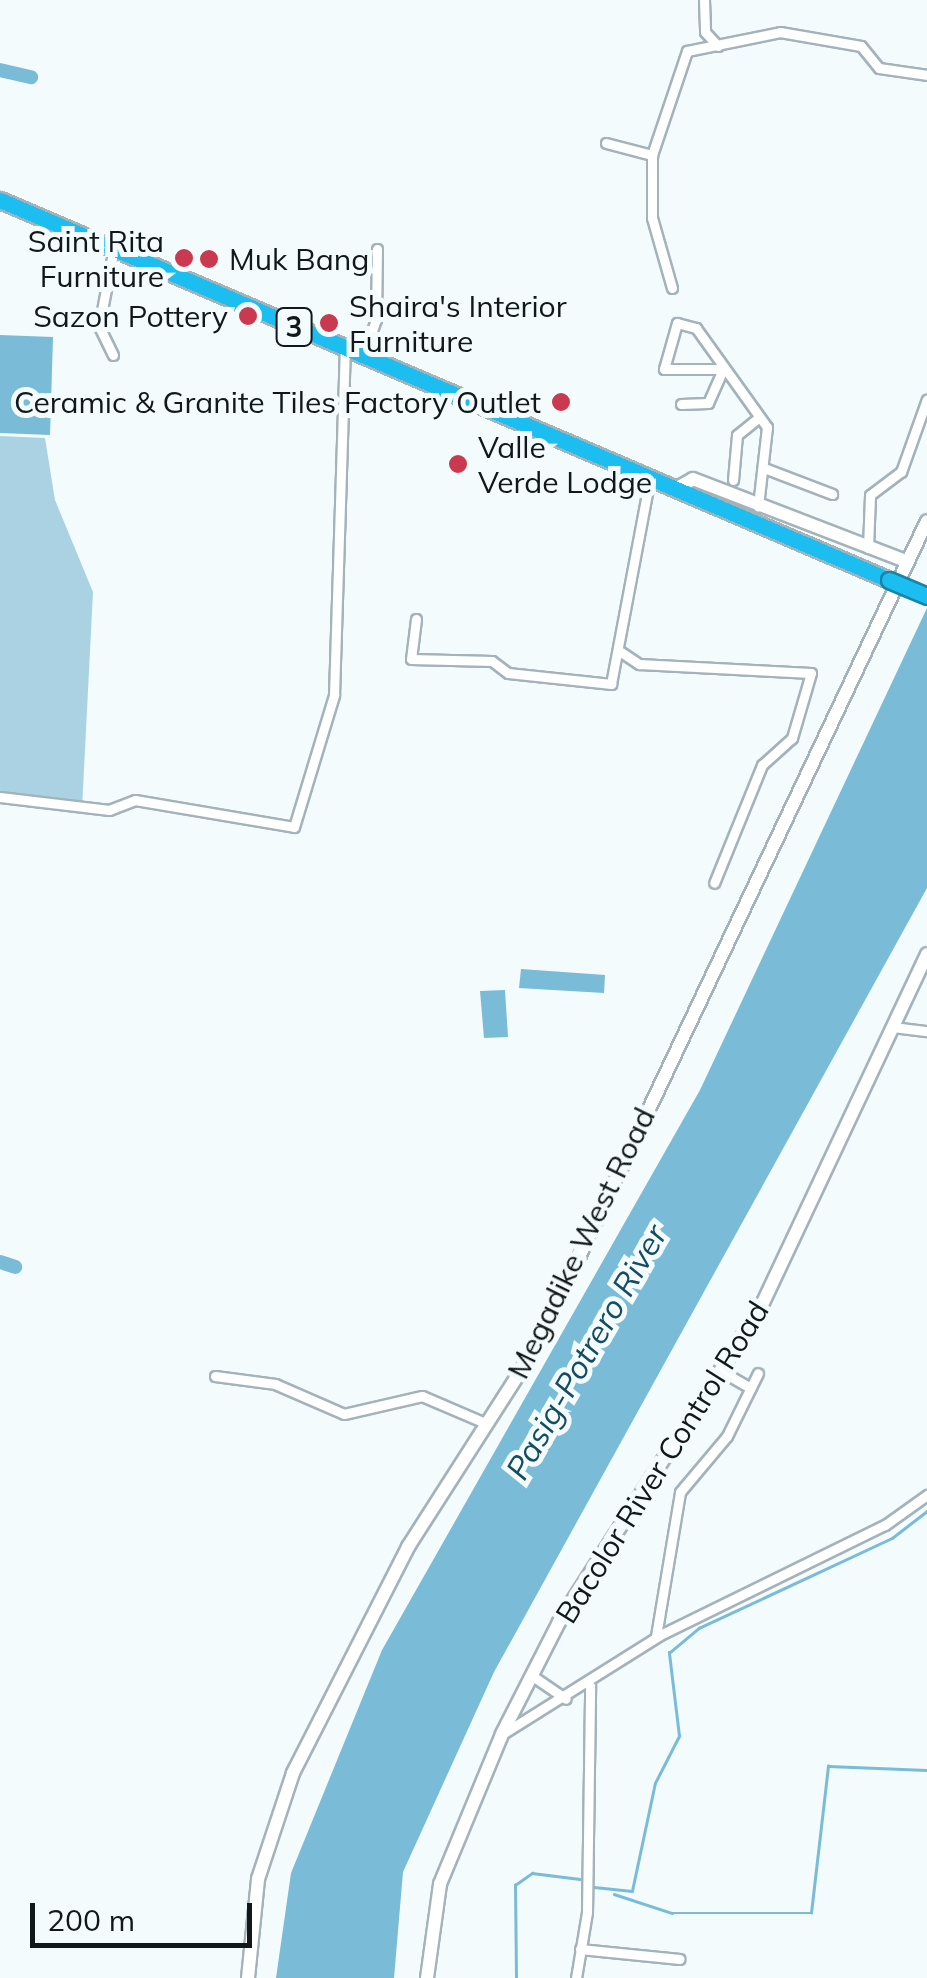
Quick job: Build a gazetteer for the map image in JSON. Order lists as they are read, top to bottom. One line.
{"streets":{"highway":["3"],"street":["Megadike West Road","Bacolor River Control Road"]},"water":["Pasig-Potrero River"],"places":["Saint Rita Furniture","Muk Bang","Sazon Pottery","Shaira's Interior Furniture","Ceramic & Granite Tiles Factory Outlet","Valle Verde Lodge"],"scale_bar":"200 m"}
